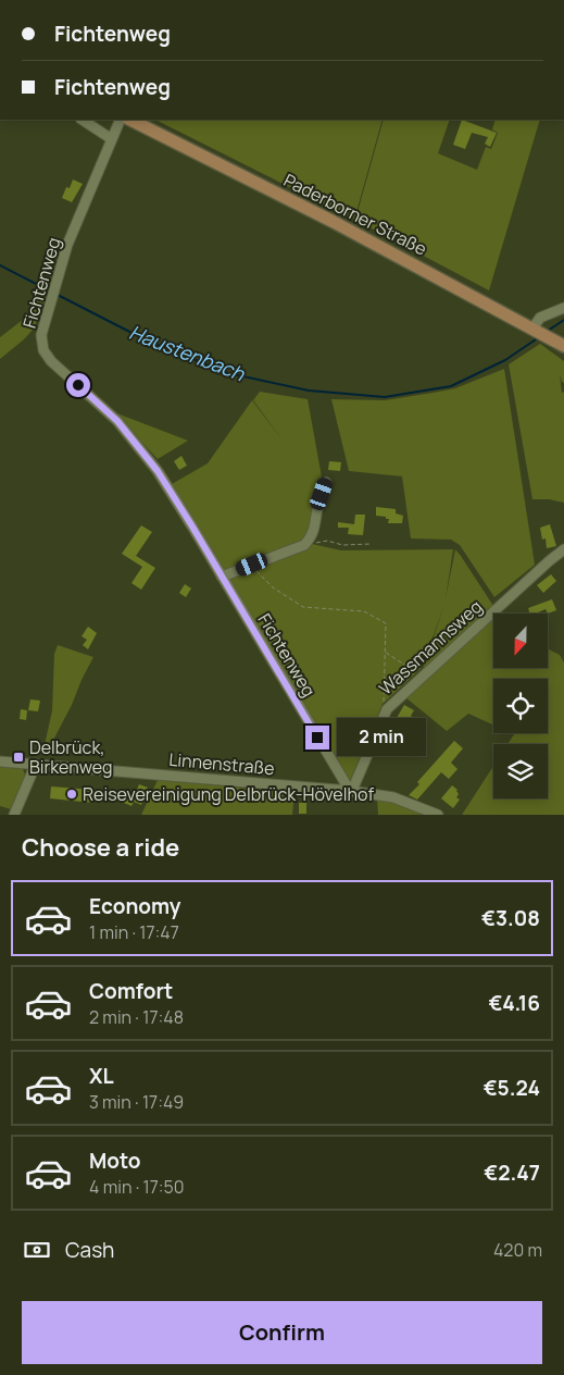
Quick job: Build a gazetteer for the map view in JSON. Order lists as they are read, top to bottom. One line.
{"streets":{"main road":["Paderborner Straße"],"street":["Fichtenweg","Wassmannsweg","Linnenstraße"]},"crossings":[["Fichtenweg","Wassmannsweg"],["Fichtenweg","Linnenstraße"],["Wassmannsweg","Linnenstraße"]],"water":["Haustenbach"],"places":{"transit":["Delbrück, Birkenweg"],"other":["Reisevereinigung Delbrück-Hövelhof"]},"north":"bottom","page":{"banner":["Fichtenweg","Fichtenweg"],"bubble":"2 min","heading":"Choose a ride","list":[{"name":"Economy","note":"1 min · 17:47","value":"€3.08"},{"name":"Comfort","note":"2 min · 17:48","value":"€4.16"},{"name":"XL","note":"3 min · 17:49","value":"€5.24"},{"name":"Moto","note":"4 min · 17:50","value":"€2.47"}],"pay":["Cash","420 m"],"buttons":"Confirm"}}
